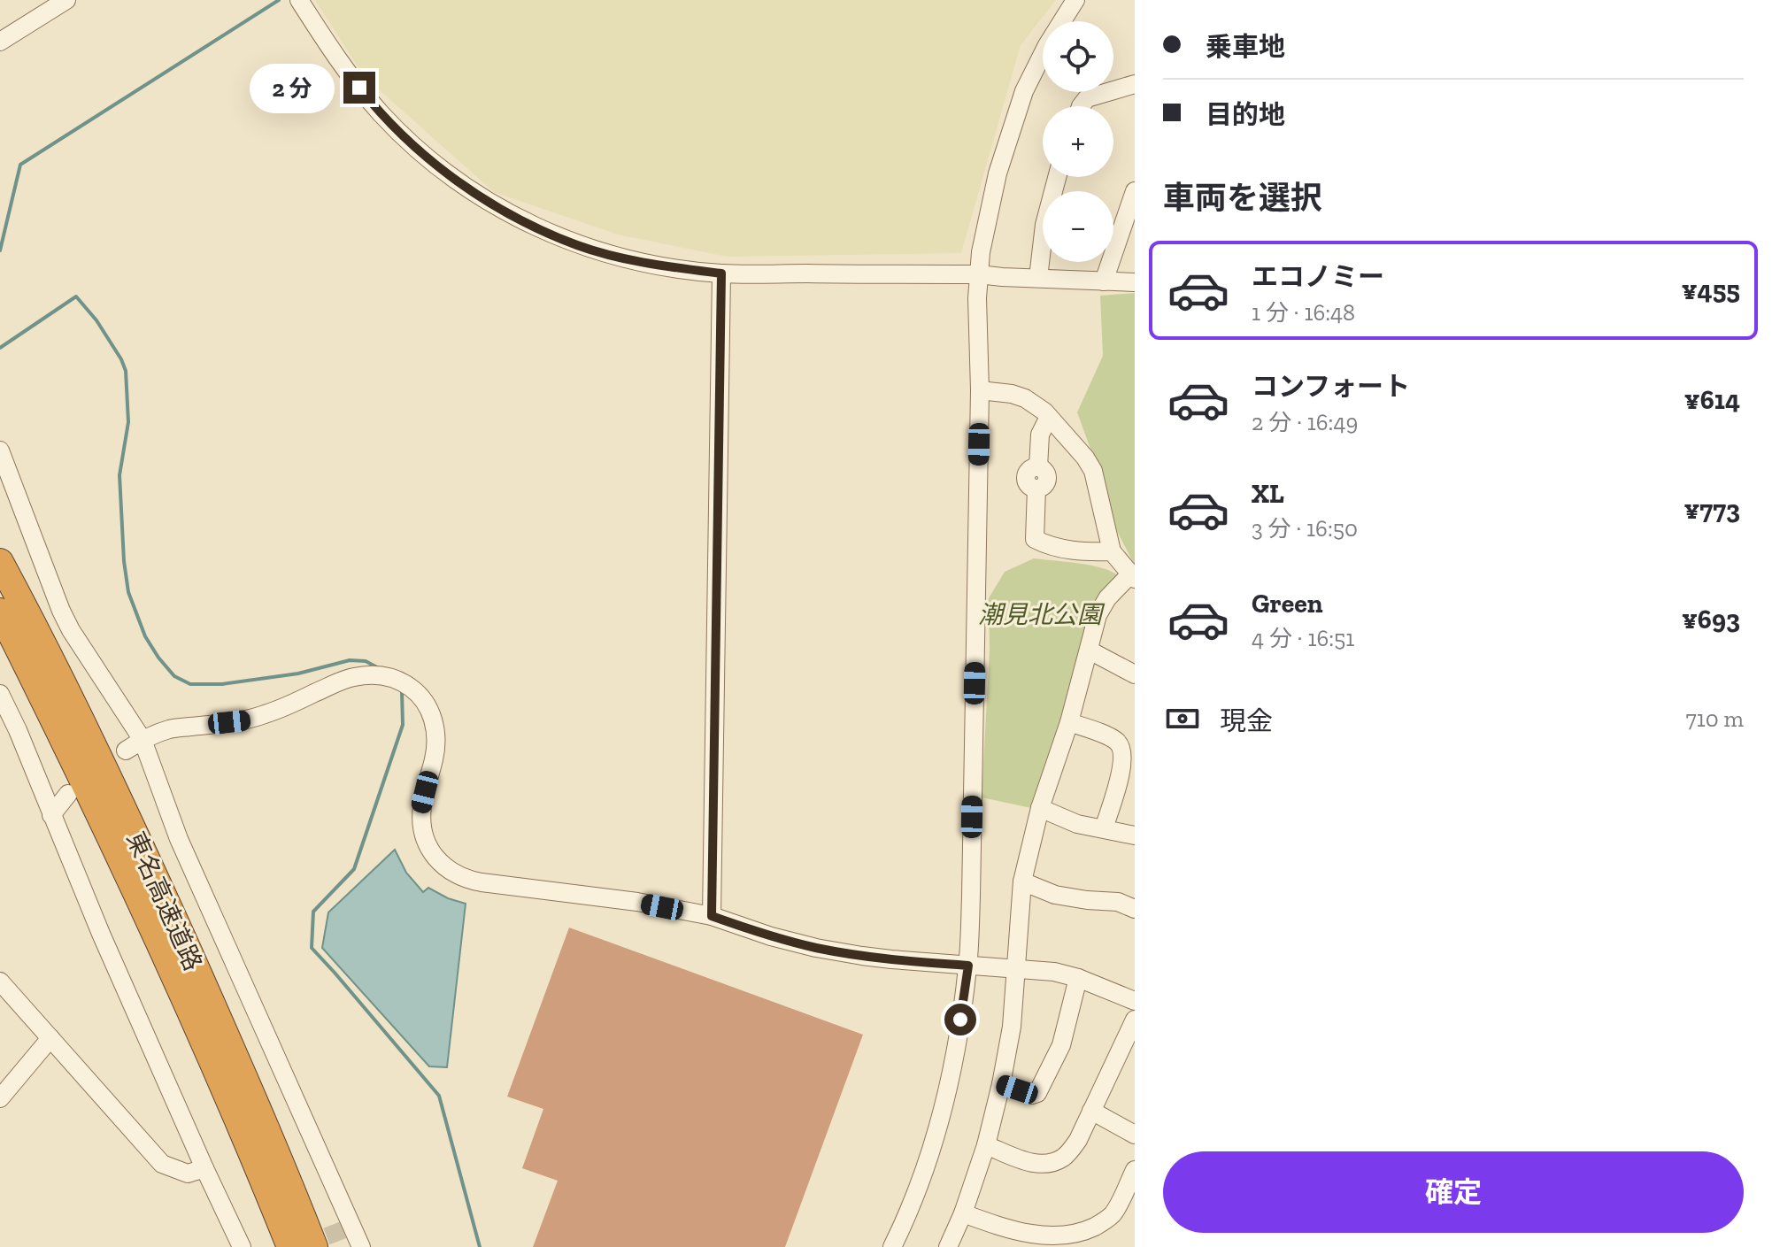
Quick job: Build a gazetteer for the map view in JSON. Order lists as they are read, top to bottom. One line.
{"streets":{"highway":["東名高速道路"]},"parks":["潮見北公園"],"page":{"banner":["乗車地","目的地"],"map_buttons":["+","−"],"bubble":"2 分","heading":"車両を選択","list":[{"name":"エコノミー","note":"1 分 · 16:48","value":"¥455"},{"name":"コンフォート","note":"2 分 · 16:49","value":"¥614"},{"name":"XL","note":"3 分 · 16:50","value":"¥773"},{"name":"Green","note":"4 分 · 16:51","value":"¥693"}],"pay":["現金","710 m"],"buttons":"確定"}}
